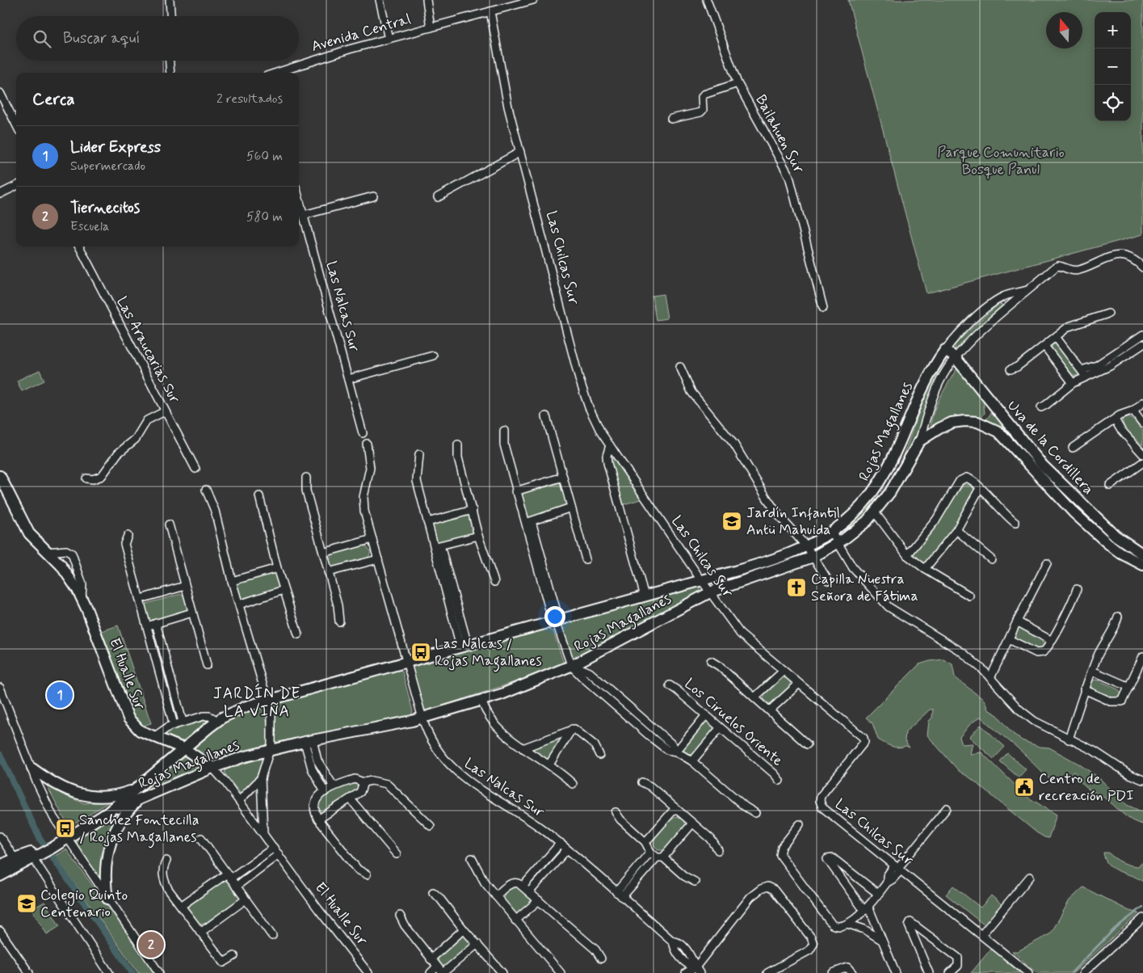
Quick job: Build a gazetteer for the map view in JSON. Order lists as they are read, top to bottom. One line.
{"streets":{"street":["Avenida Central","Bailahuen Sur","Las Chilcas Sur","Las Nalcas Sur","Las Araucarias Sur","Rojas Magallanes","Uva de la Cordillera","El Hualle Sur","Los Ciruelos Oriente"]},"crossings":[["Avenida Central","Las Chilcas Sur"],["Las Chilcas Sur","Rojas Magallanes"],["Las Nalcas Sur","Rojas Magallanes"],["Rojas Magallanes","Uva de la Cordillera"],["Rojas Magallanes","El Hualle Sur"]],"districts":["JARDÍN DE LA VIÑA"],"parks":["Parque Comunitario Bosque Panul"],"places":{"school or university":["Jardín Infantil Antü Mahuida","Colegio Quinto Centenario"],"church":["Capilla Nuestra Señora de Fátima"],"bus stop":["Las Nalcas / Rojas Magallanes","Sanchez Fontecilla / Rojas Magallanes"],"public building":["Centro de recreación PDI"]},"north":"top","page":{"map_buttons":["+","−"],"search":"Buscar aquí","heading":["Cerca","2 resultados"],"list":[{"mark":"1","name":"Lider Express","note":"Supermercado","value":"560 m"},{"mark":"2","name":"Tiernecitos","note":"Escuela","value":"580 m"}],"pins":["1","2"]}}
